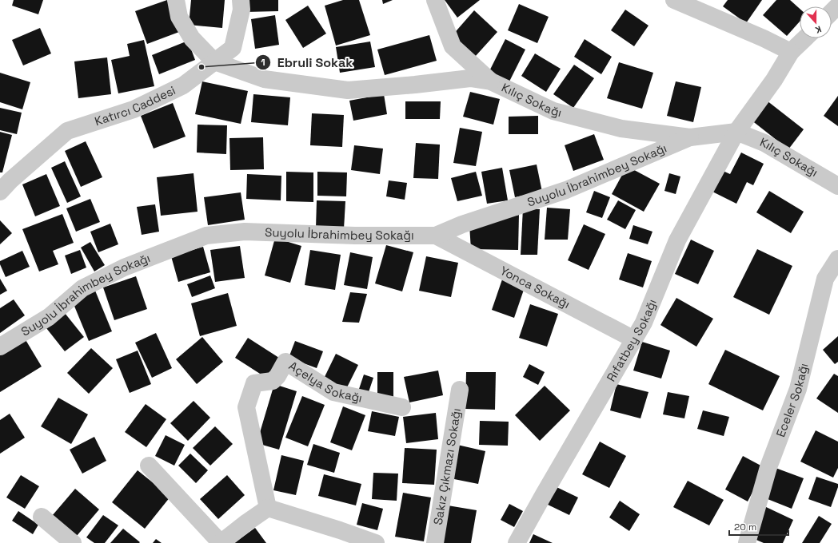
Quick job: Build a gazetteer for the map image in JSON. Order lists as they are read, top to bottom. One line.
{"streets":{"street":["Kılıç Sokağı","Katırcı Caddesi","Suyolu İbrahimbey Sokağı","Yonca Sokağı","Rıfatbey Sokağı","Açelya Sokağı","Eceler Sokağı","Sakız Çıkmazı Sokağı"]},"crossings":[["Kılıç Sokağı","Katırcı Caddesi"],["Kılıç Sokağı","Suyolu İbrahimbey Sokağı"],["Kılıç Sokağı","Rıfatbey Sokağı"],["Suyolu İbrahimbey Sokağı","Yonca Sokağı"],["Yonca Sokağı","Rıfatbey Sokağı"]],"places":["Ebruli Sokak"],"scale_bar":"20 m","north":"bottom"}
